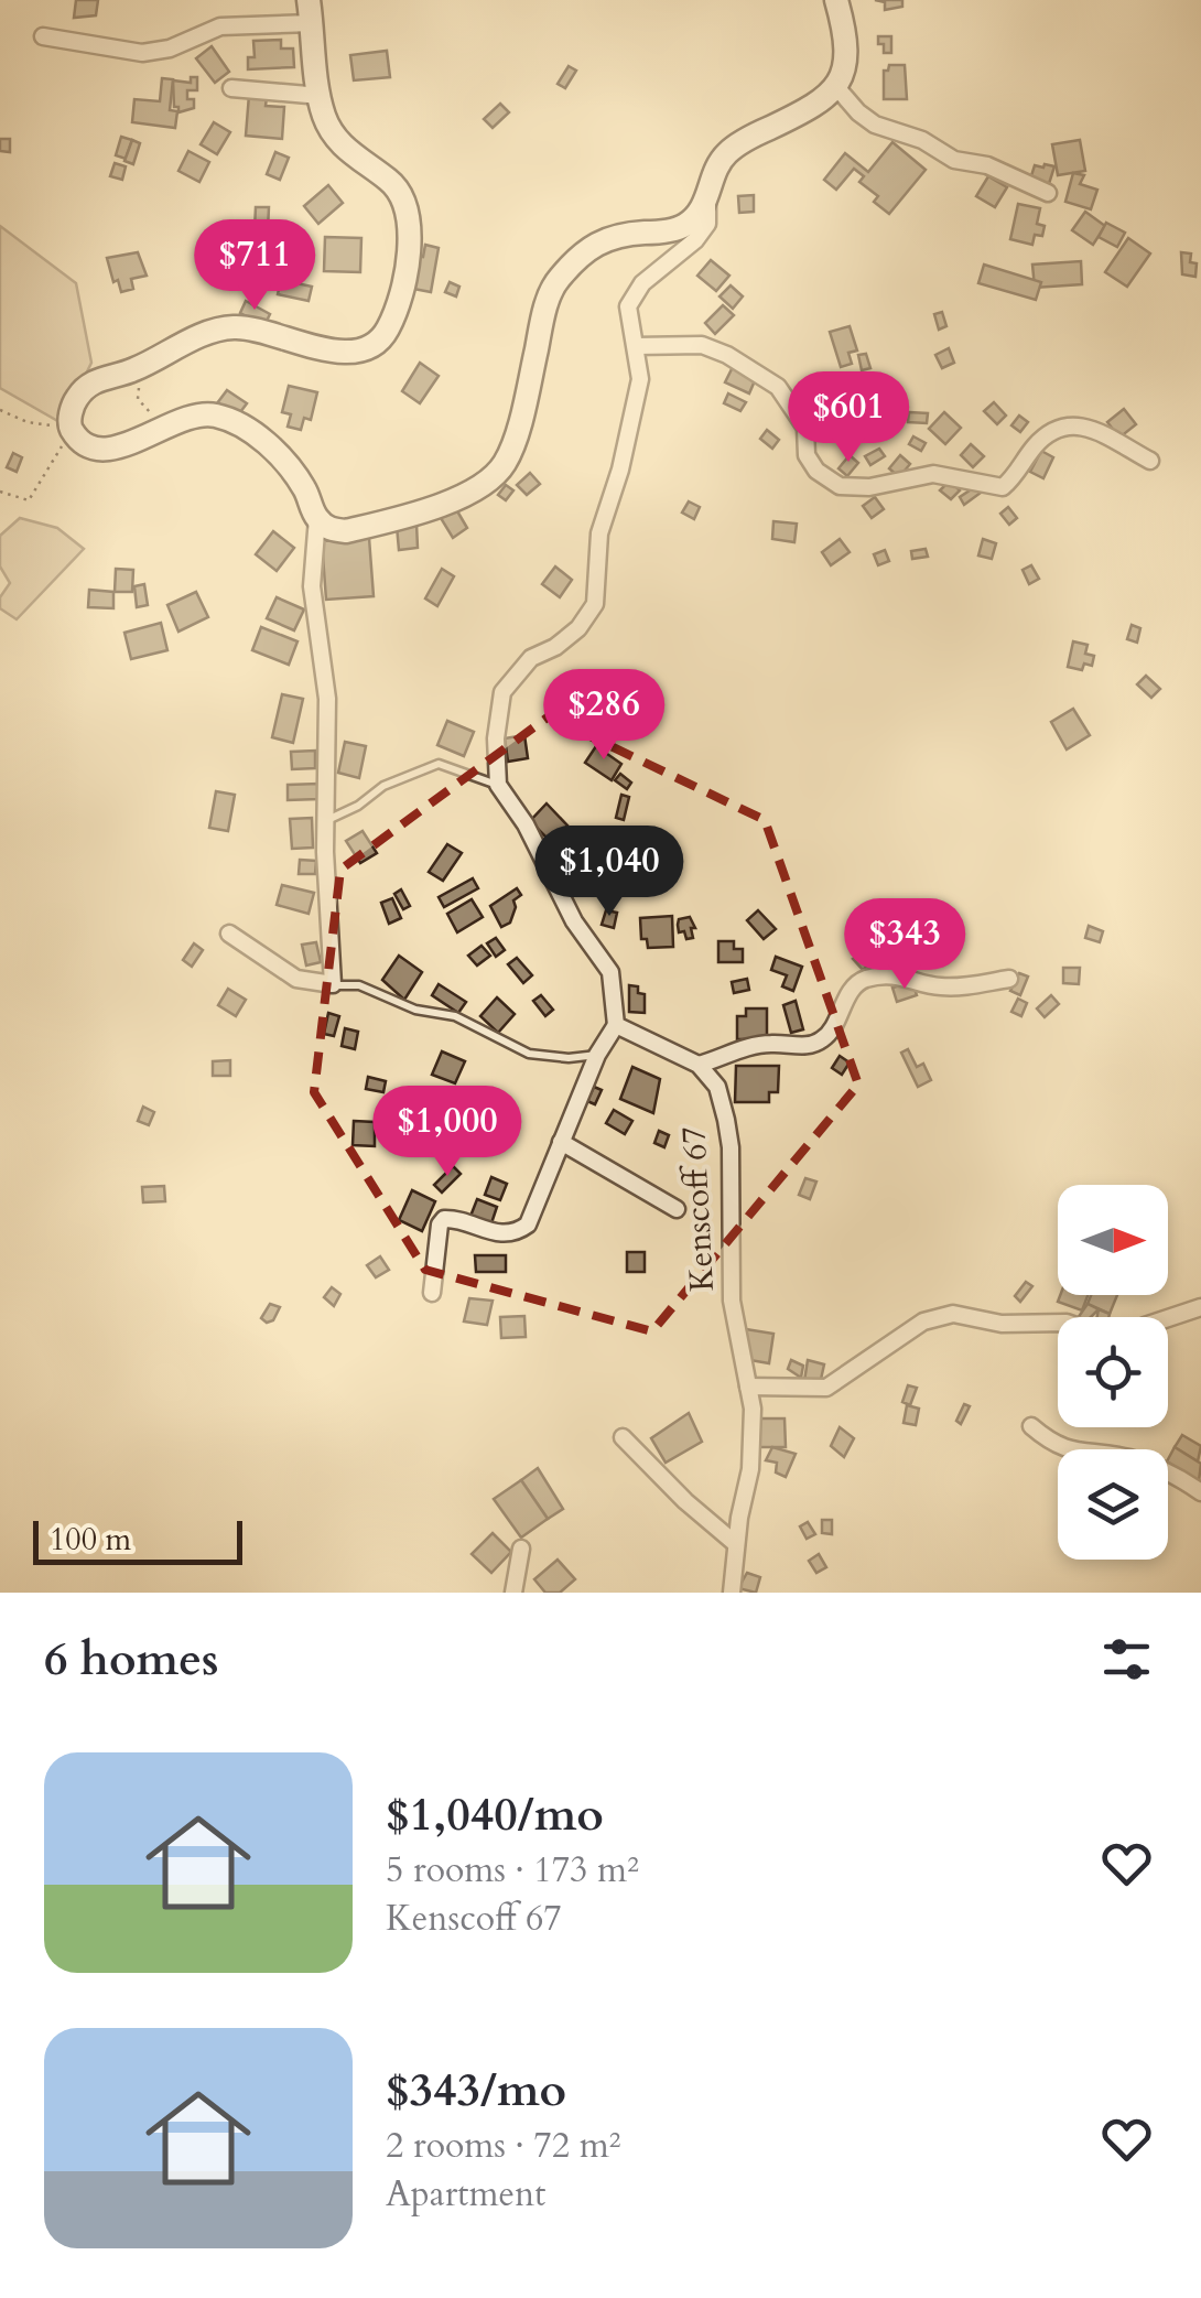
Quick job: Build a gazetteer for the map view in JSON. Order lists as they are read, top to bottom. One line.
{"streets":{"street":["Kenscoff 67"]},"scale_bar":"100 m","north":"right","page":{"price":["$711","$601","$286","$1,040","$343","$1,000"],"scale":"100 m","heading":"6 homes","list":[{"name":"$1,040/mo","note":"5 rooms · 173 m² · Kenscoff 67"},{"name":"$343/mo","note":"2 rooms · 72 m² · Apartment"}]}}
